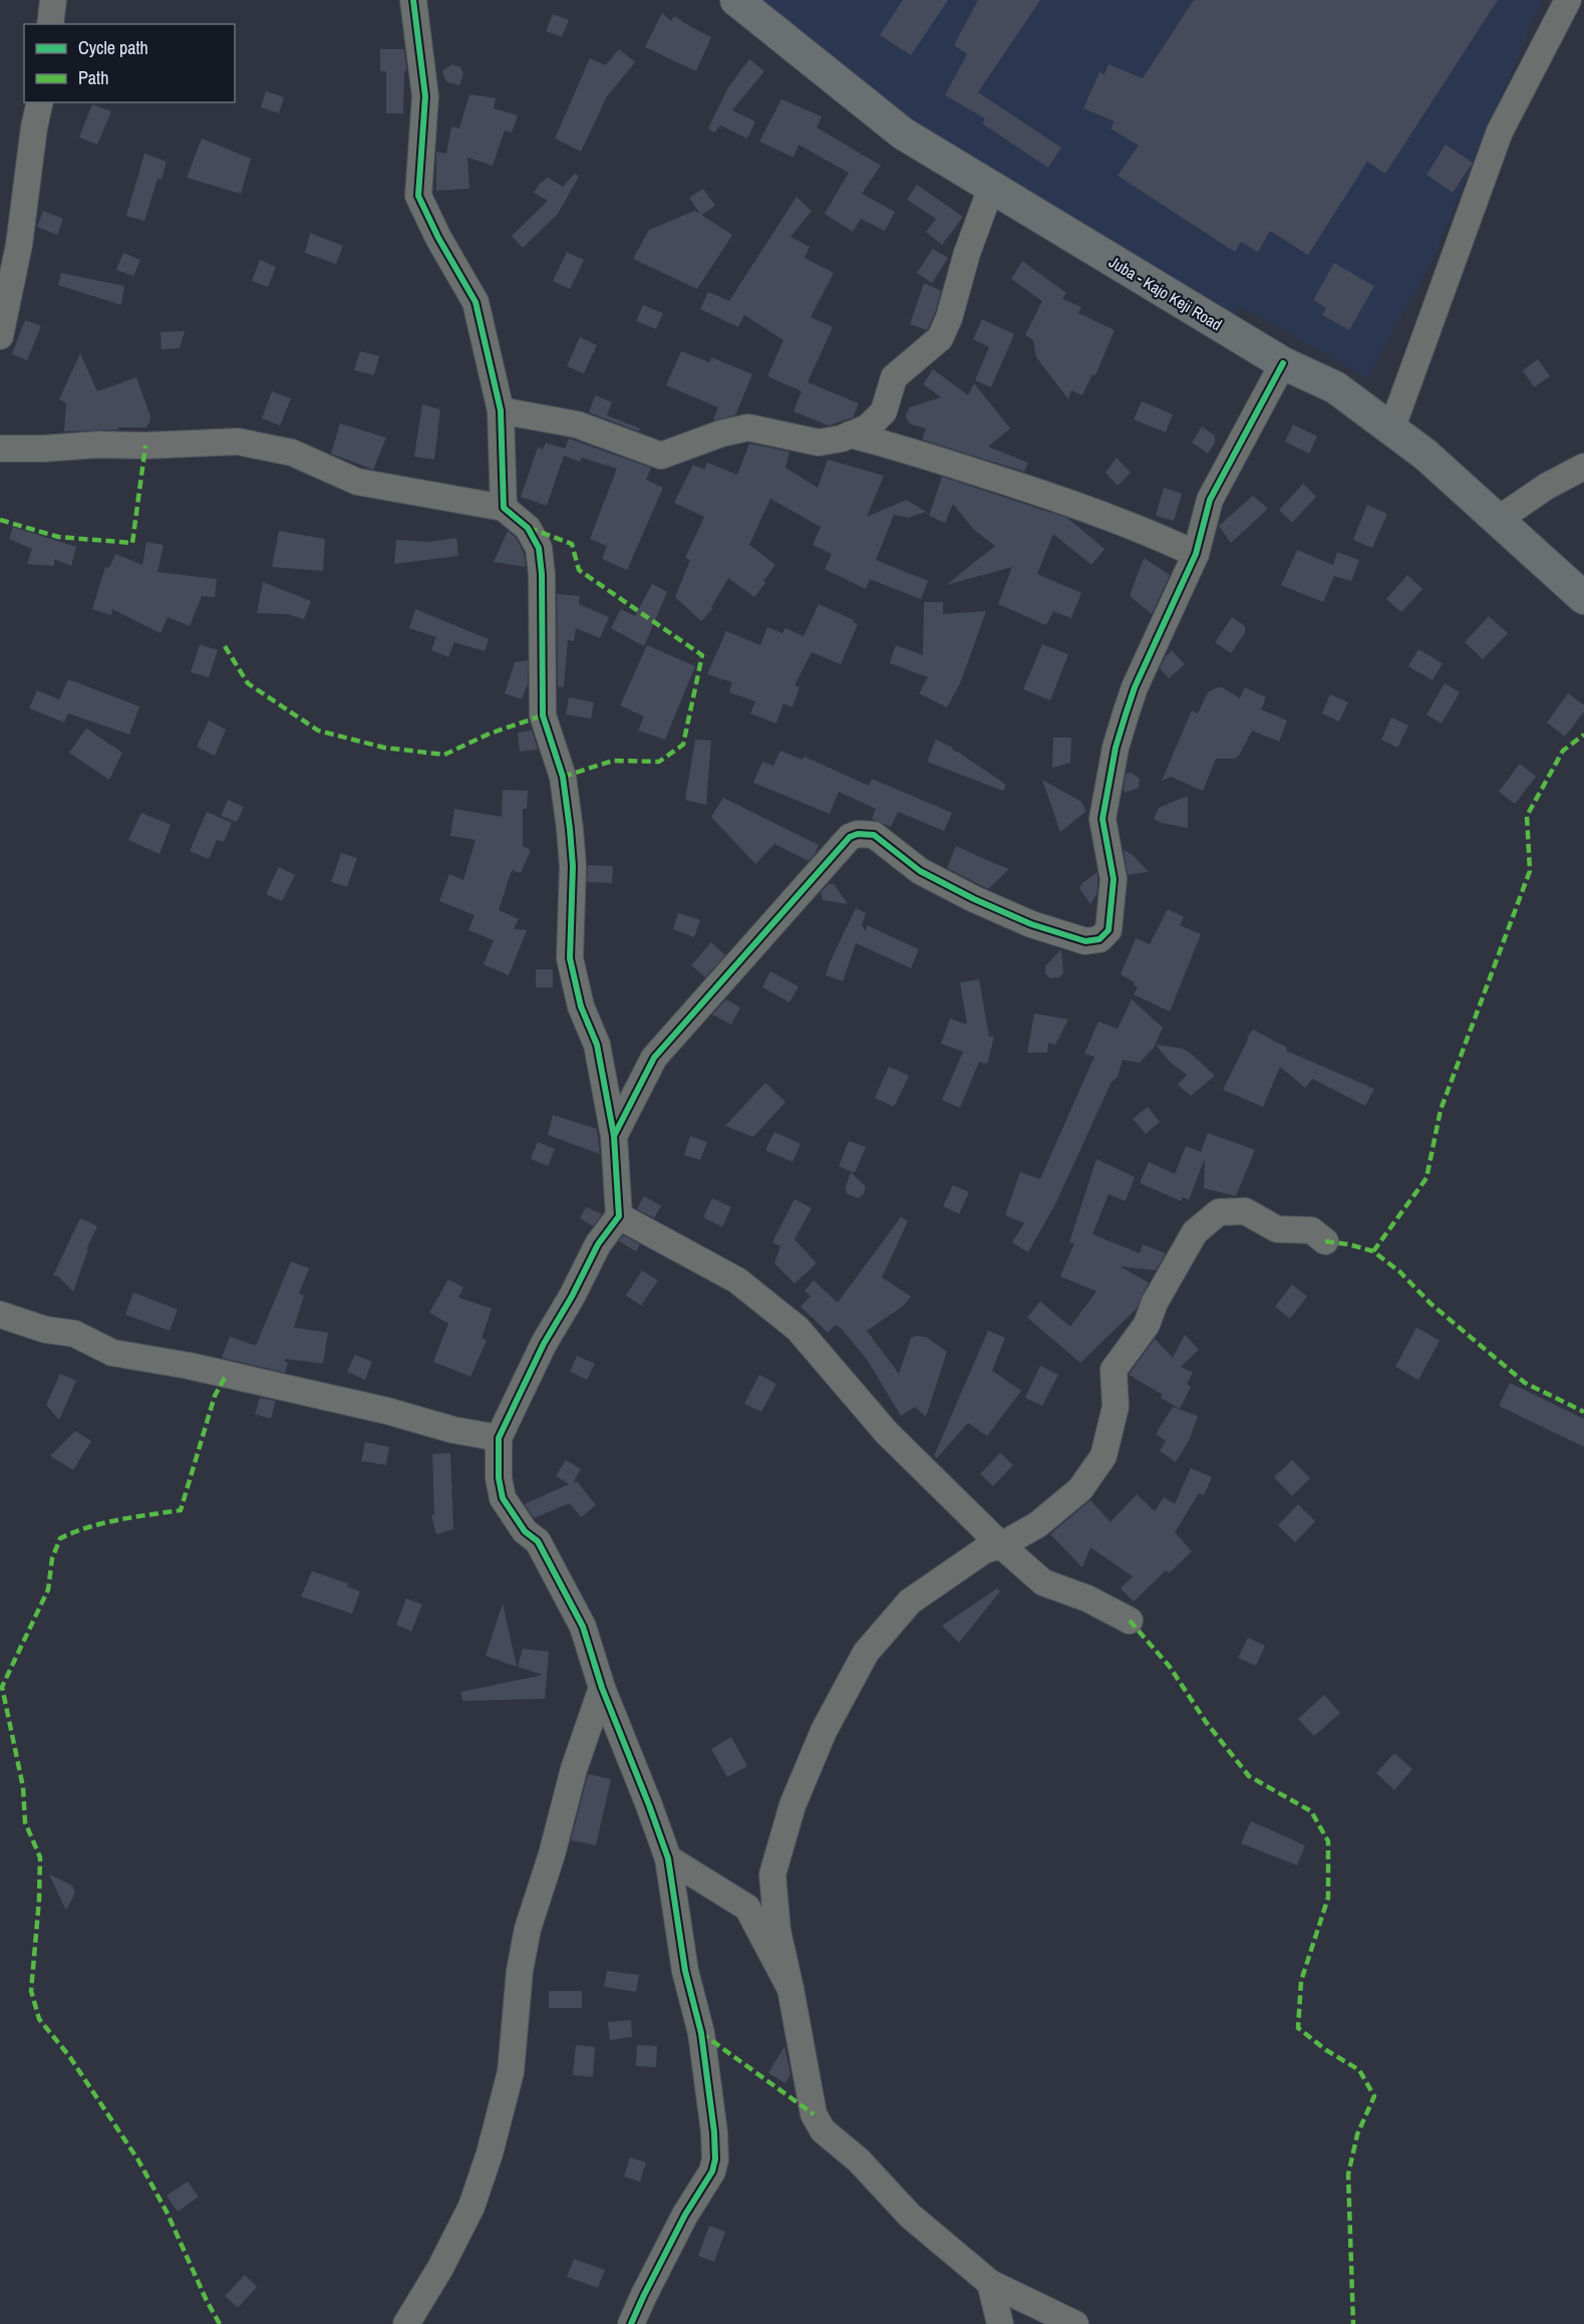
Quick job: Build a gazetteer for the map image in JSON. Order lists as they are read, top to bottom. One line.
{"streets":{"main road":["Juba - Kajo Keji Road"]},"legend":["Cycle path","Path"]}
